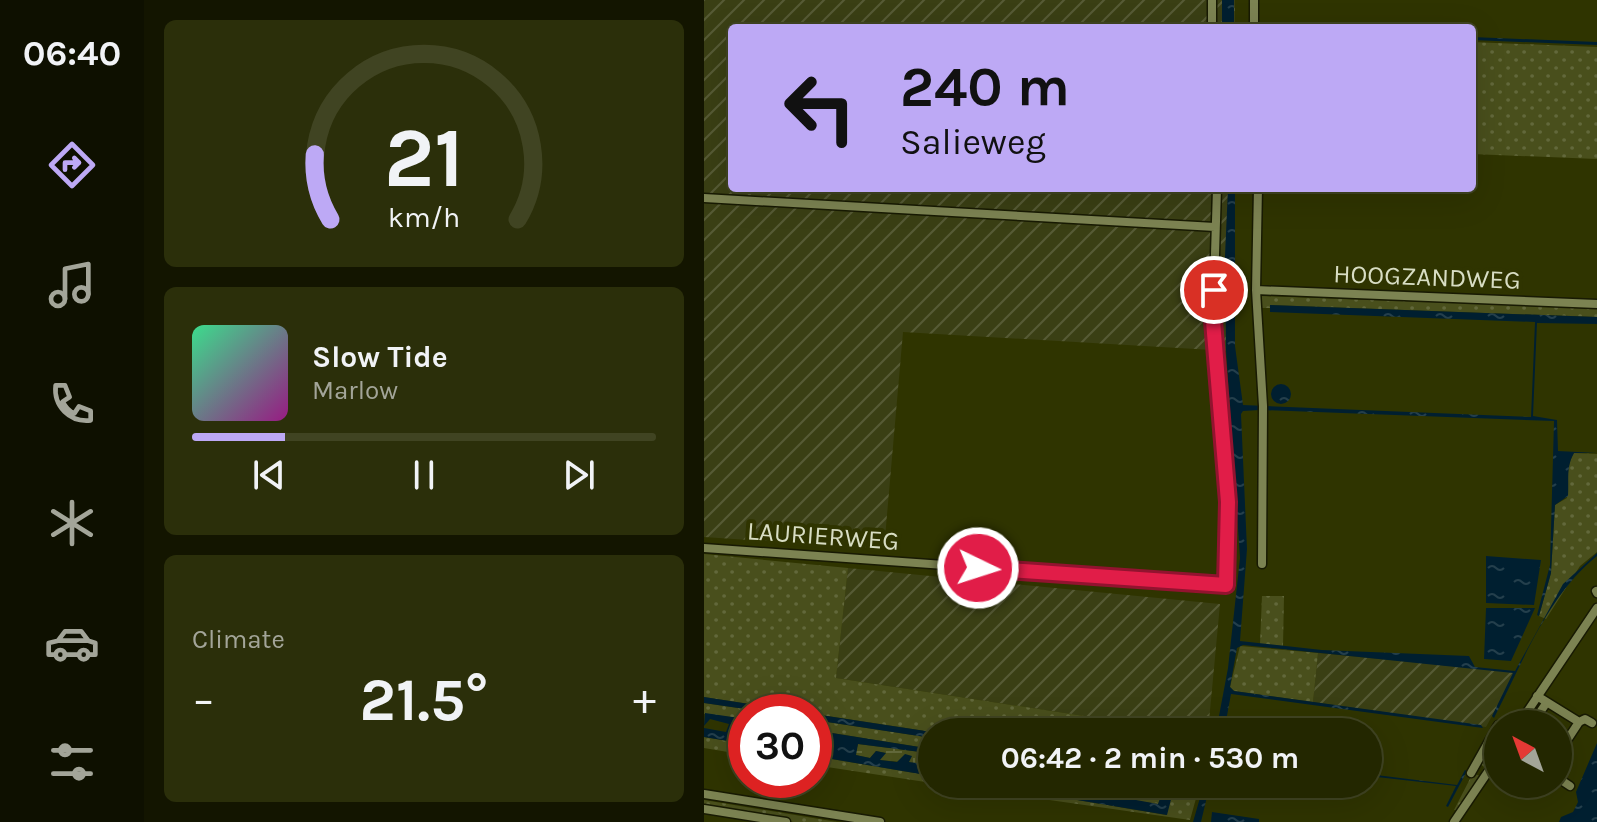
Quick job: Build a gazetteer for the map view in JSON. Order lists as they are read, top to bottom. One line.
{"streets":{"street":["HOOGZANDWEG","LAURIERWEG"]},"north":"top left","page":{"tabs":"06:40","turn":["240 m","Salieweg"],"song":["Slow Tide","Marlow"],"tile":"Climate","heat":["−","21.5°","+"],"limit":"30","trip":"06:42 · 2 min · 530 m","gauge":["21","km/h"]}}
